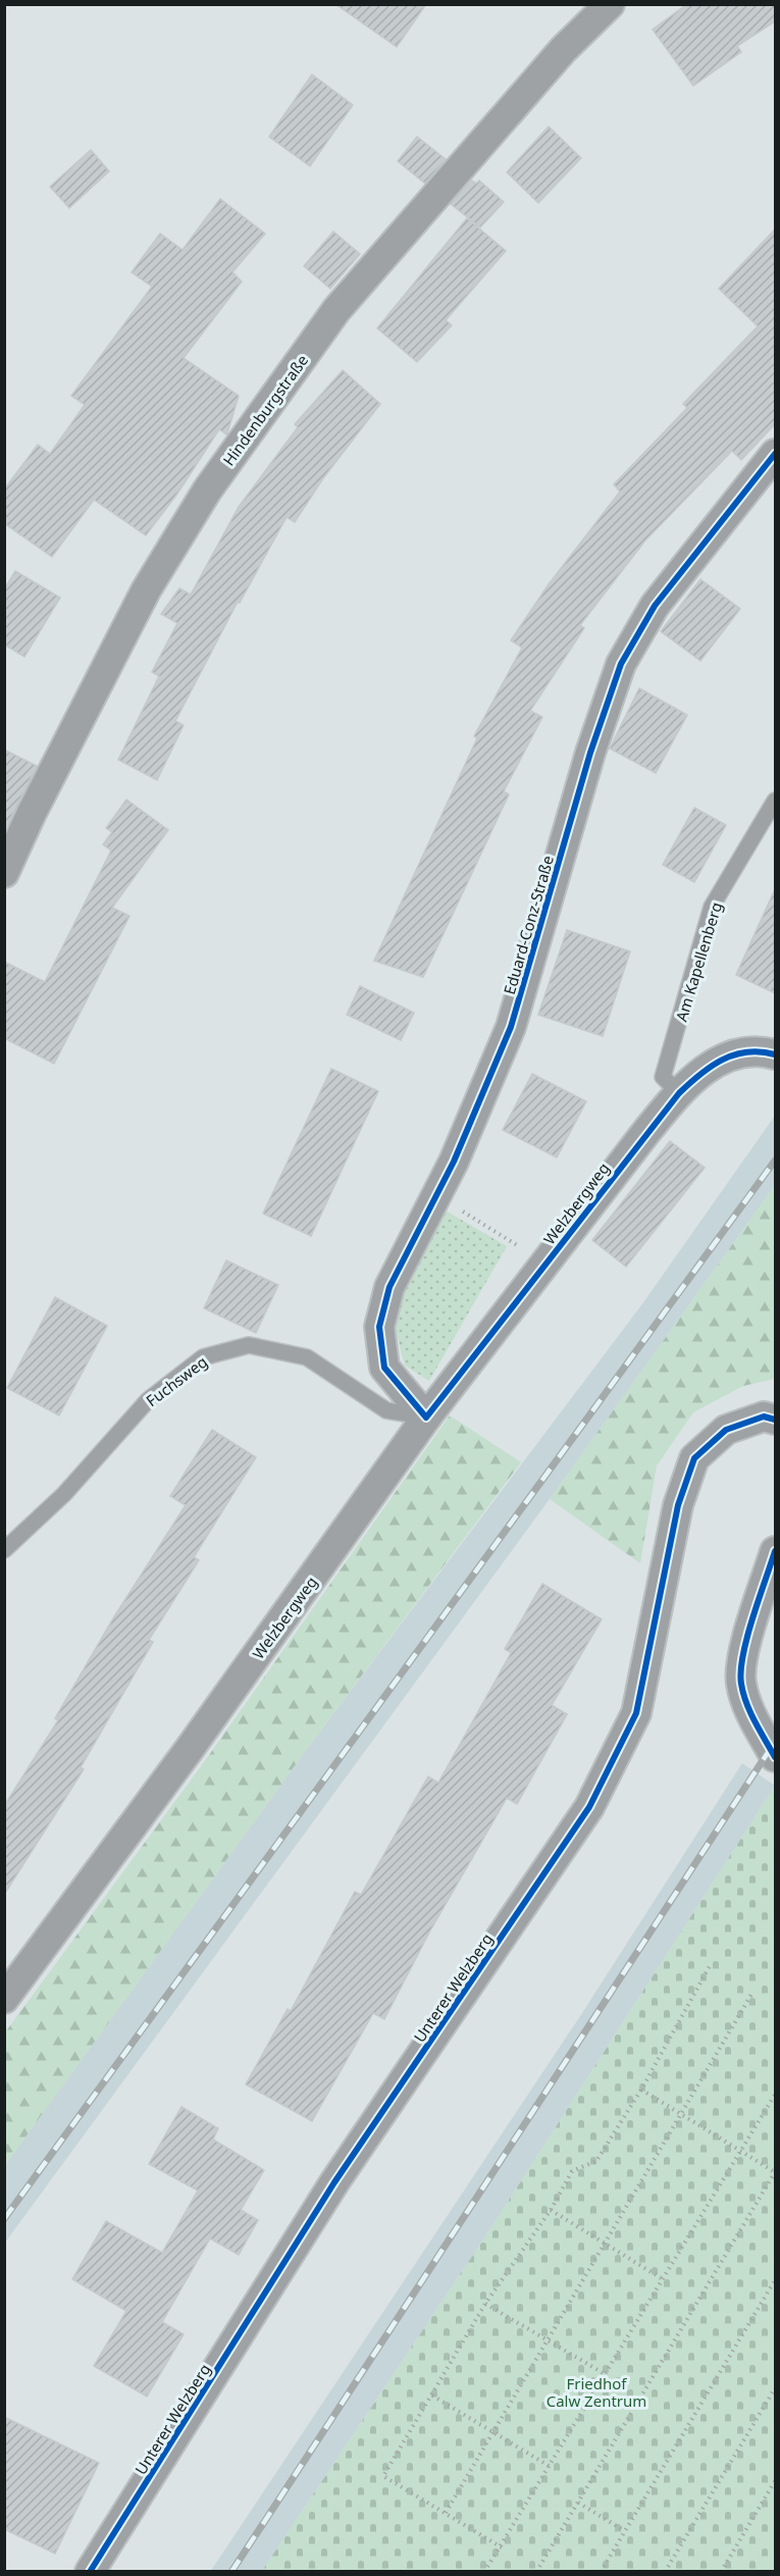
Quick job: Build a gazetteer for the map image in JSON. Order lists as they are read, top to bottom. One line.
{"streets":{"street":["Hindenburgstraße","Eduard-Conz-Straße","Welzbergweg","Unterer Welzberg"],"lane":["Am Kapellenberg","Fuchsweg"]},"crossings":[["Eduard-Conz-Straße","Welzbergweg"],["Eduard-Conz-Straße","Fuchsweg"],["Am Kapellenberg","Welzbergweg"],["Welzbergweg","Fuchsweg"]],"parks":["Friedhof Calw Zentrum"]}
